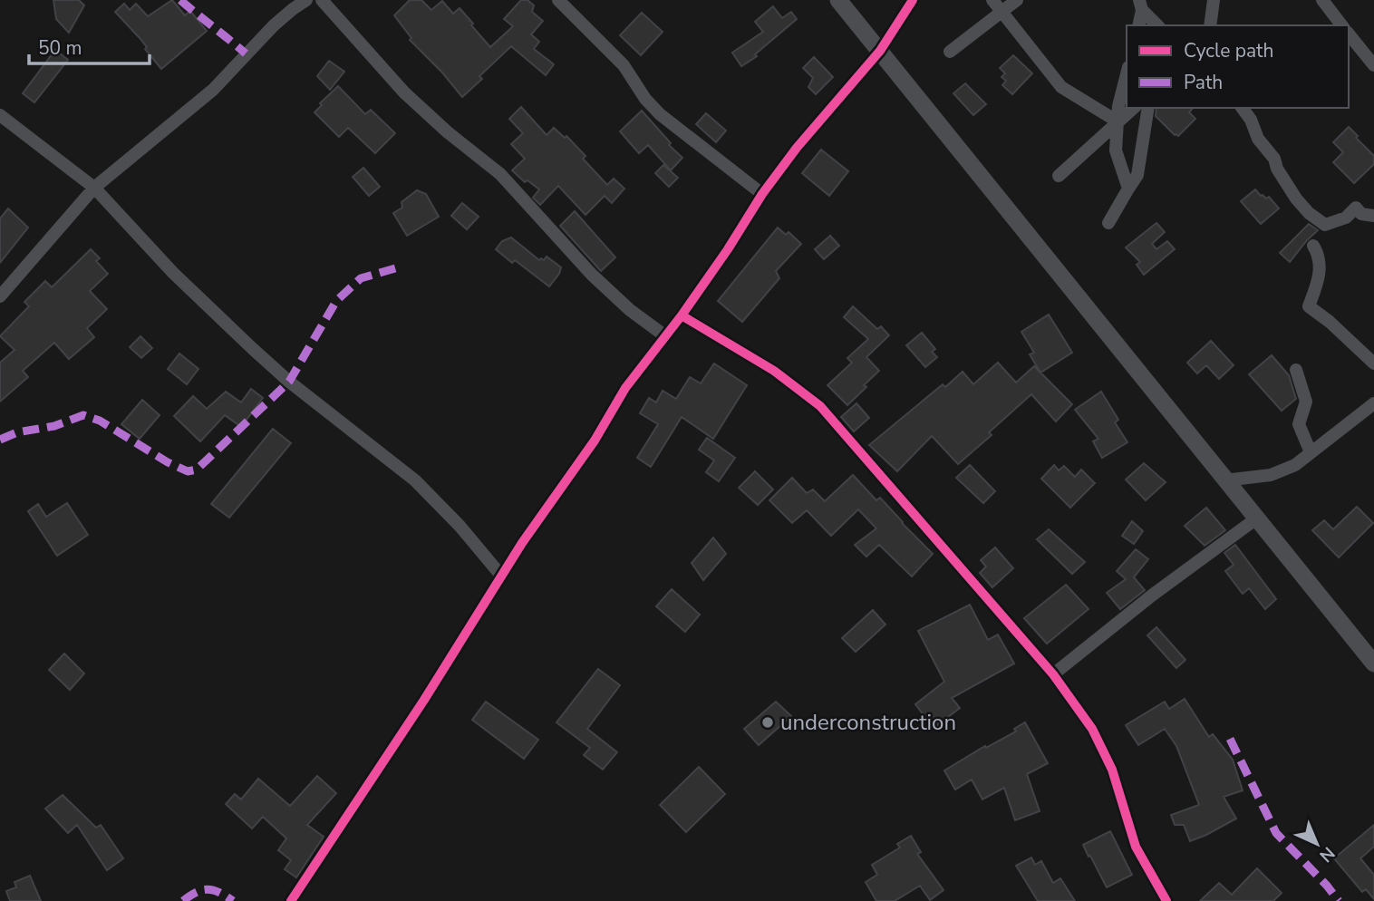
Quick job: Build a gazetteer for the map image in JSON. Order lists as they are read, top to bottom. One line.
{"places":["underconstruction"],"legend":["Cycle path","Path"],"scale_bar":"50 m","north":"bottom right"}
